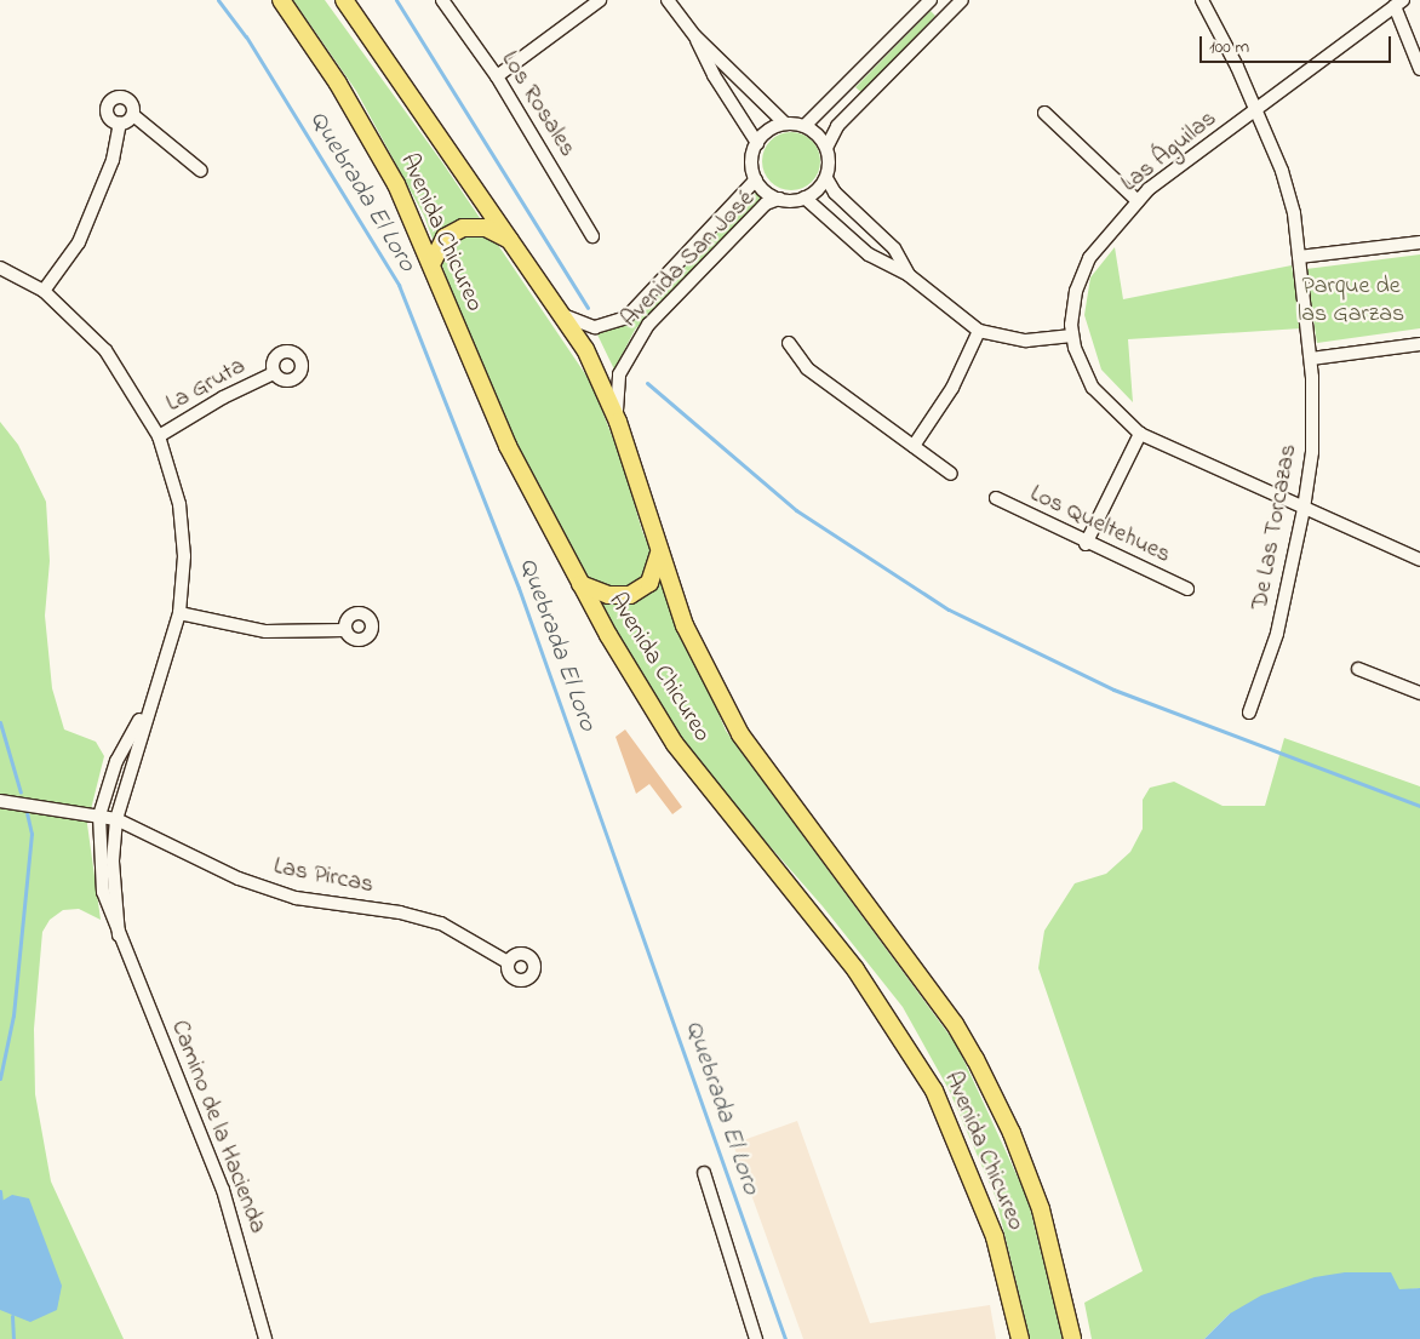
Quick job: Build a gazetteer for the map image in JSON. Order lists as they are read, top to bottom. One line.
{"streets":{"main road":["Avenida Chicureo"],"street":["Los Rosales","Las Águilas","Avenida San José","La Gruta","Los Queltehues","De Las Torcazas","Las Pircas","Camino de la Hacienda"]},"crossings":[["Las Águilas","De Las Torcazas"],["Avenida Chicureo","Avenida San José"],["La Gruta","Camino de la Hacienda"],["Las Pircas","Camino de la Hacienda"]],"water":["Quebrada El Loro"],"parks":["Parque de las Garzas"],"scale_bar":"100 m"}
